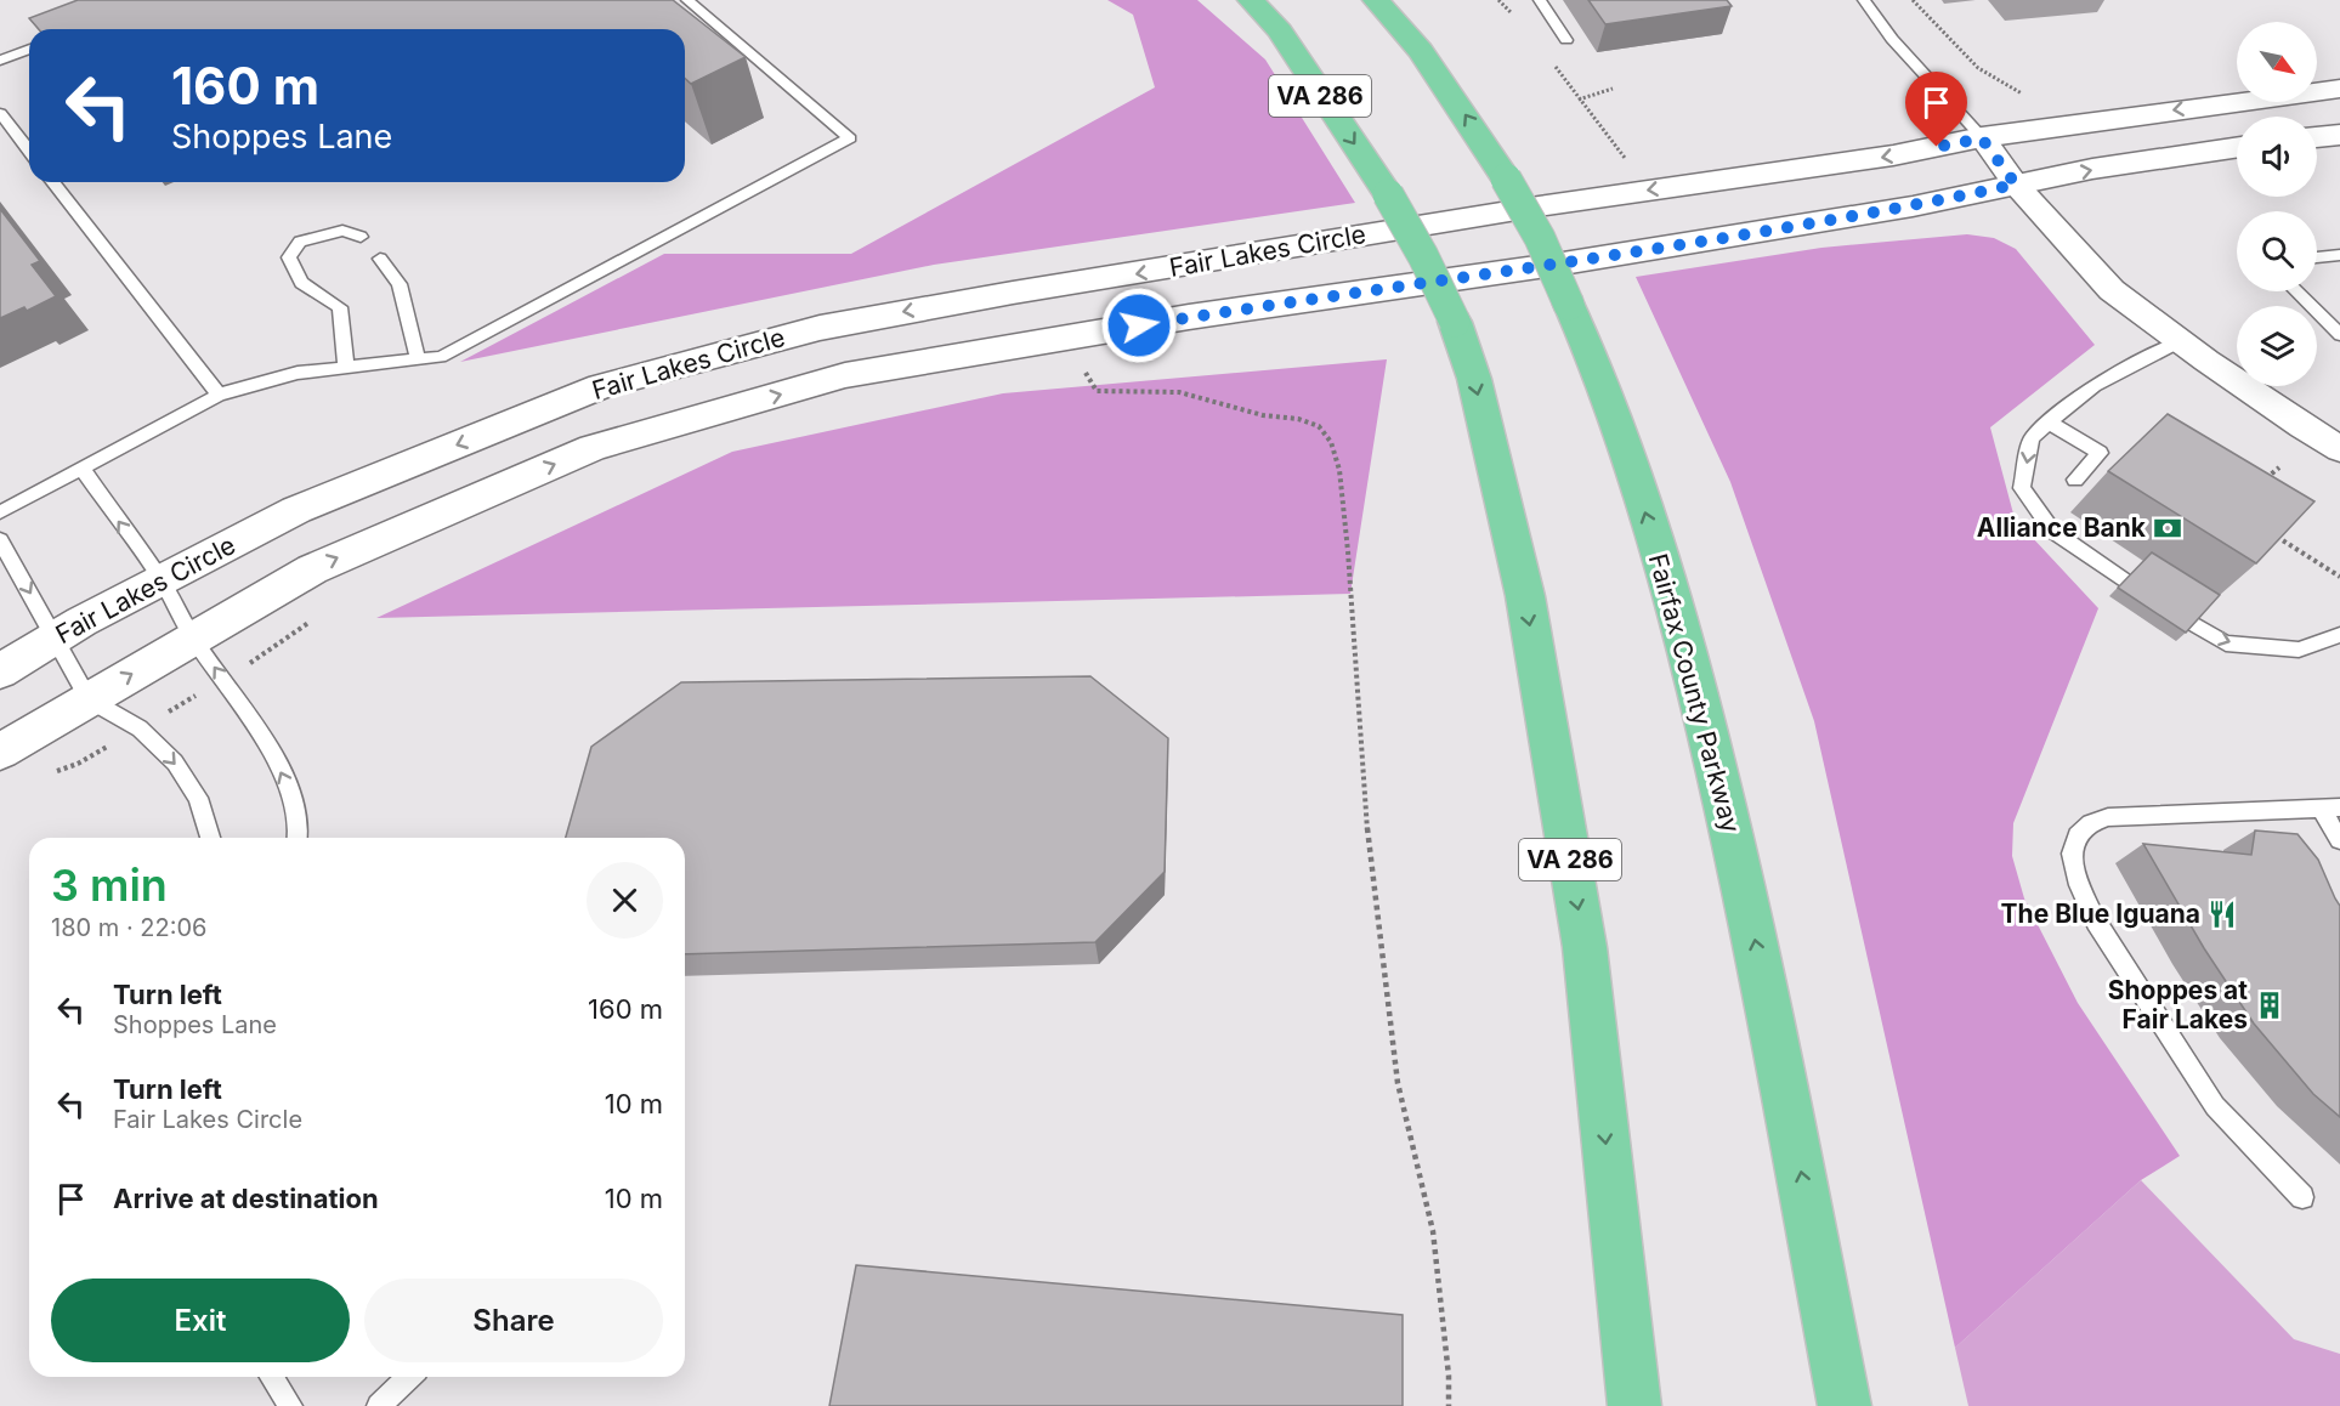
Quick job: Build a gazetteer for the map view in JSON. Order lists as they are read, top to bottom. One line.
{"streets":{"highway":["VA 286","Fairfax County Parkway"],"street":["Fair Lakes Circle"]},"places":{"bank":["Alliance Bank"],"restaurant":["The Blue Iguana"],"building":["Shoppes at Fair Lakes"]},"north":"bottom right","page":{"turn":["160 m","Shoppes Lane"],"heading":["3 min","180 m · 22:06"],"list":[{"name":"Turn left","note":"Shoppes Lane","value":"160 m"},{"name":"Turn left","note":"Fair Lakes Circle","value":"10 m"},{"name":"Arrive at destination","value":"10 m"}],"buttons":["Exit","Share"]}}
